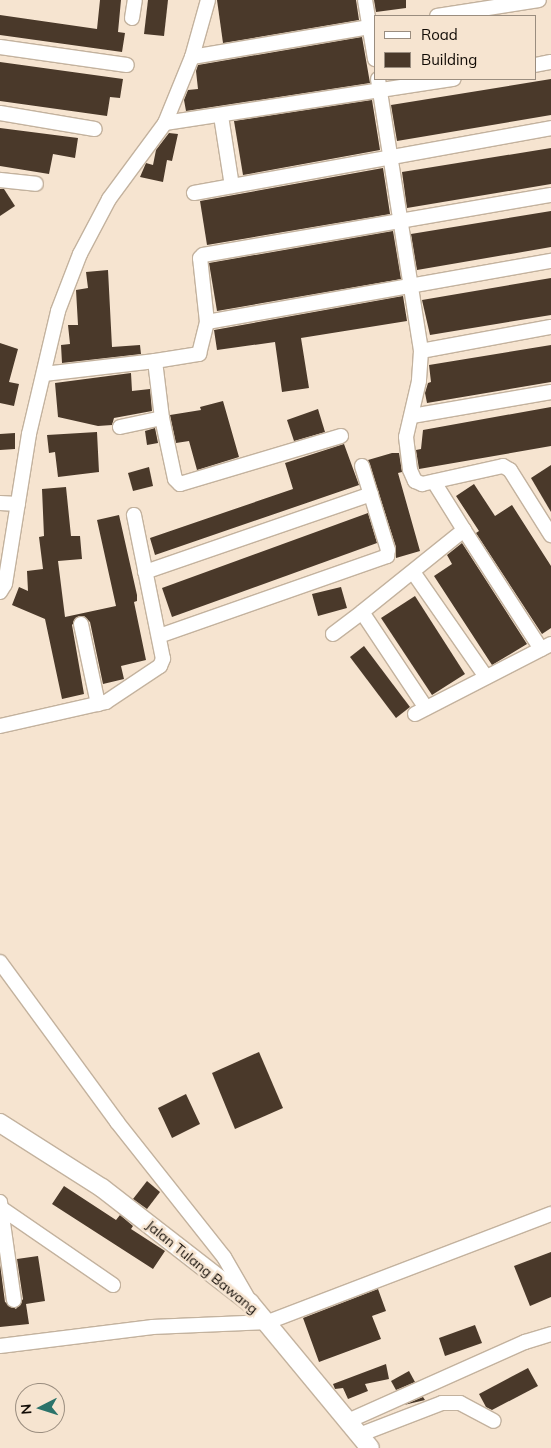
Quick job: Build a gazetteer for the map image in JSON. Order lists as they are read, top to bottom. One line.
{"streets":{"street":["Jalan Tulang Bawang"]},"legend":["Road","Building"],"north":"left"}
